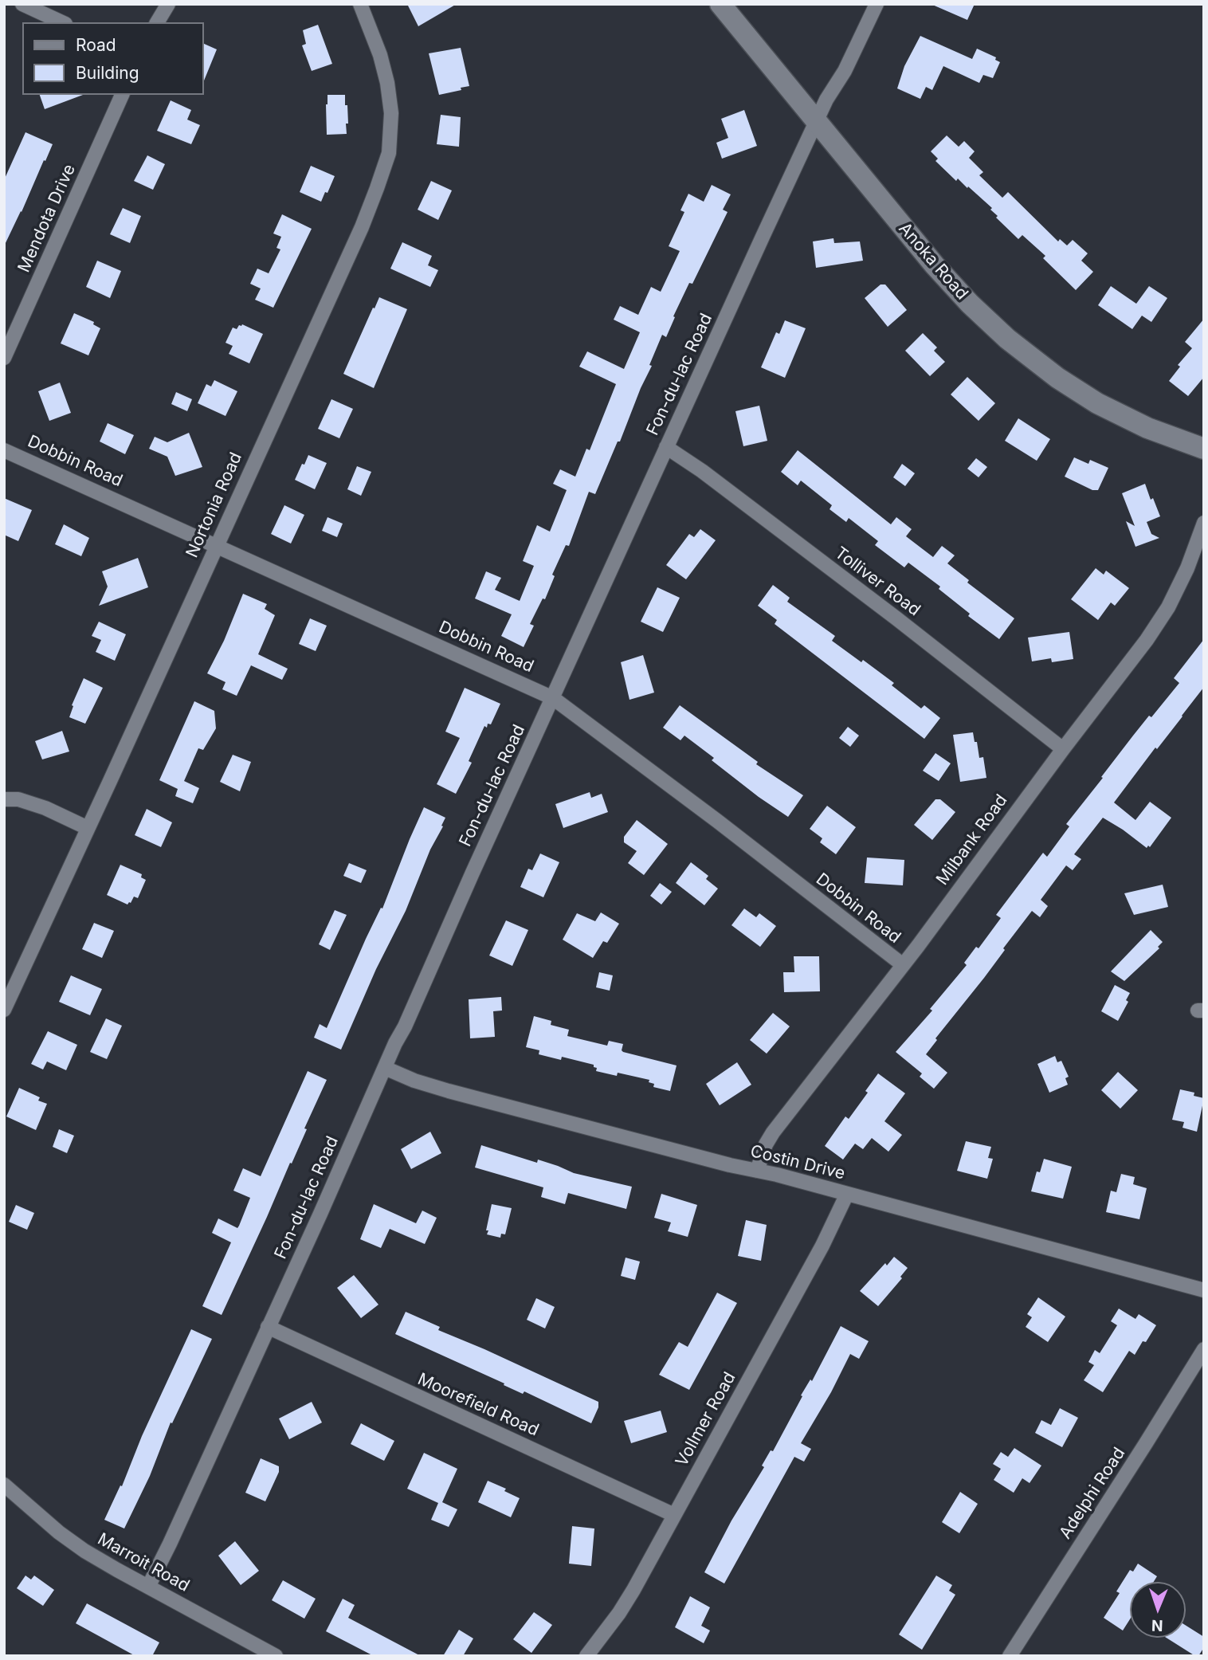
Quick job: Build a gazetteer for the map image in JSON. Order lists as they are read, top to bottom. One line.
{"streets":{"street":["Mendota Drive","Anoka Road","Fon-du-lac Road","Dobbin Road","Nortonia Road","Tolliver Road","Milbank Road","Costin Drive","Moorefield Road","Vollmer Road","Adelphi Road","Marroit Road"]},"crossings":[["Anoka Road","Fon-du-lac Road"],["Fon-du-lac Road","Dobbin Road"],["Fon-du-lac Road","Tolliver Road"],["Fon-du-lac Road","Costin Drive"],["Fon-du-lac Road","Moorefield Road"],["Fon-du-lac Road","Marroit Road"],["Dobbin Road","Nortonia Road"],["Dobbin Road","Milbank Road"],["Tolliver Road","Milbank Road"],["Milbank Road","Costin Drive"],["Costin Drive","Vollmer Road"],["Moorefield Road","Vollmer Road"]],"legend":["Road","Building"],"north":"bottom"}
